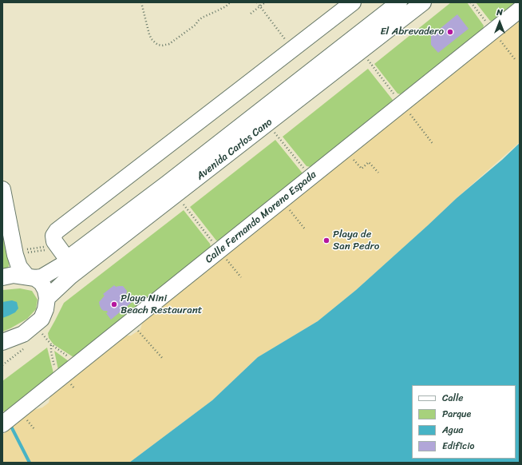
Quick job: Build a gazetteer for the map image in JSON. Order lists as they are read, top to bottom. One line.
{"streets":{"street":["Avenida Carlos Cano","Calle Fernando Moreno Espada"]},"places":["El Abrevadero","Playa de San Pedro","Playa Nini Beach Restaurant"],"legend":["Calle","Parque","Agua","Edificio"],"north":"top"}
